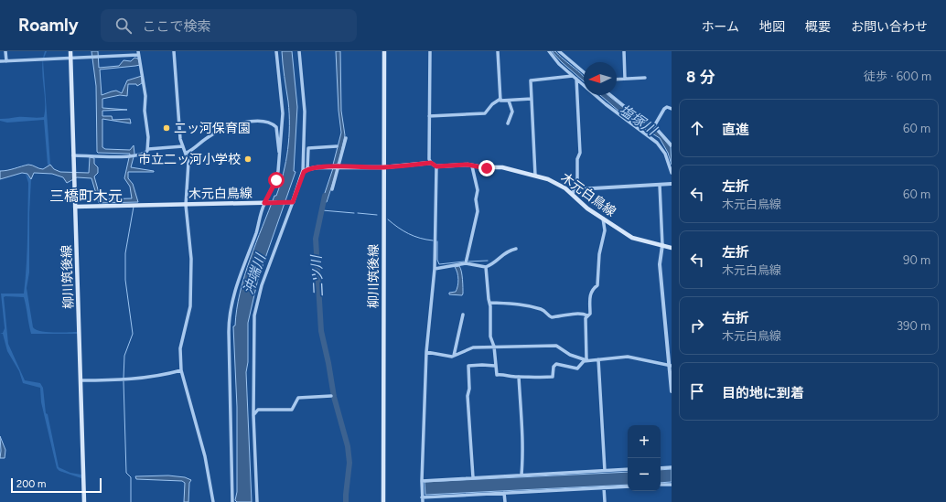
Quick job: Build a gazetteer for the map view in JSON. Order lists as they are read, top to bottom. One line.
{"streets":{"main road":["木元白鳥線","柳川筑後線"]},"crossings":[["木元白鳥線","柳川筑後線"]],"districts":["三橋町木元"],"water":["塩塚川","沖端川","二ツ川"],"places":["二ッ河保育園","市立二ッ河小学校"],"scale_bar":"200 m","north":"left","page":{"header":"Roamly","search":"ここで検索","nav":["ホーム","地図","概要","お問い合わせ"],"heading":["8 分","徒歩 · 600 m"],"list":[["直進","60 m"],["左折","木元白鳥線","60 m"],["左折","木元白鳥線","90 m"],["右折","木元白鳥線","390 m"],"目的地に到着"],"map_buttons":["+","−"],"scale":"200 m"}}
